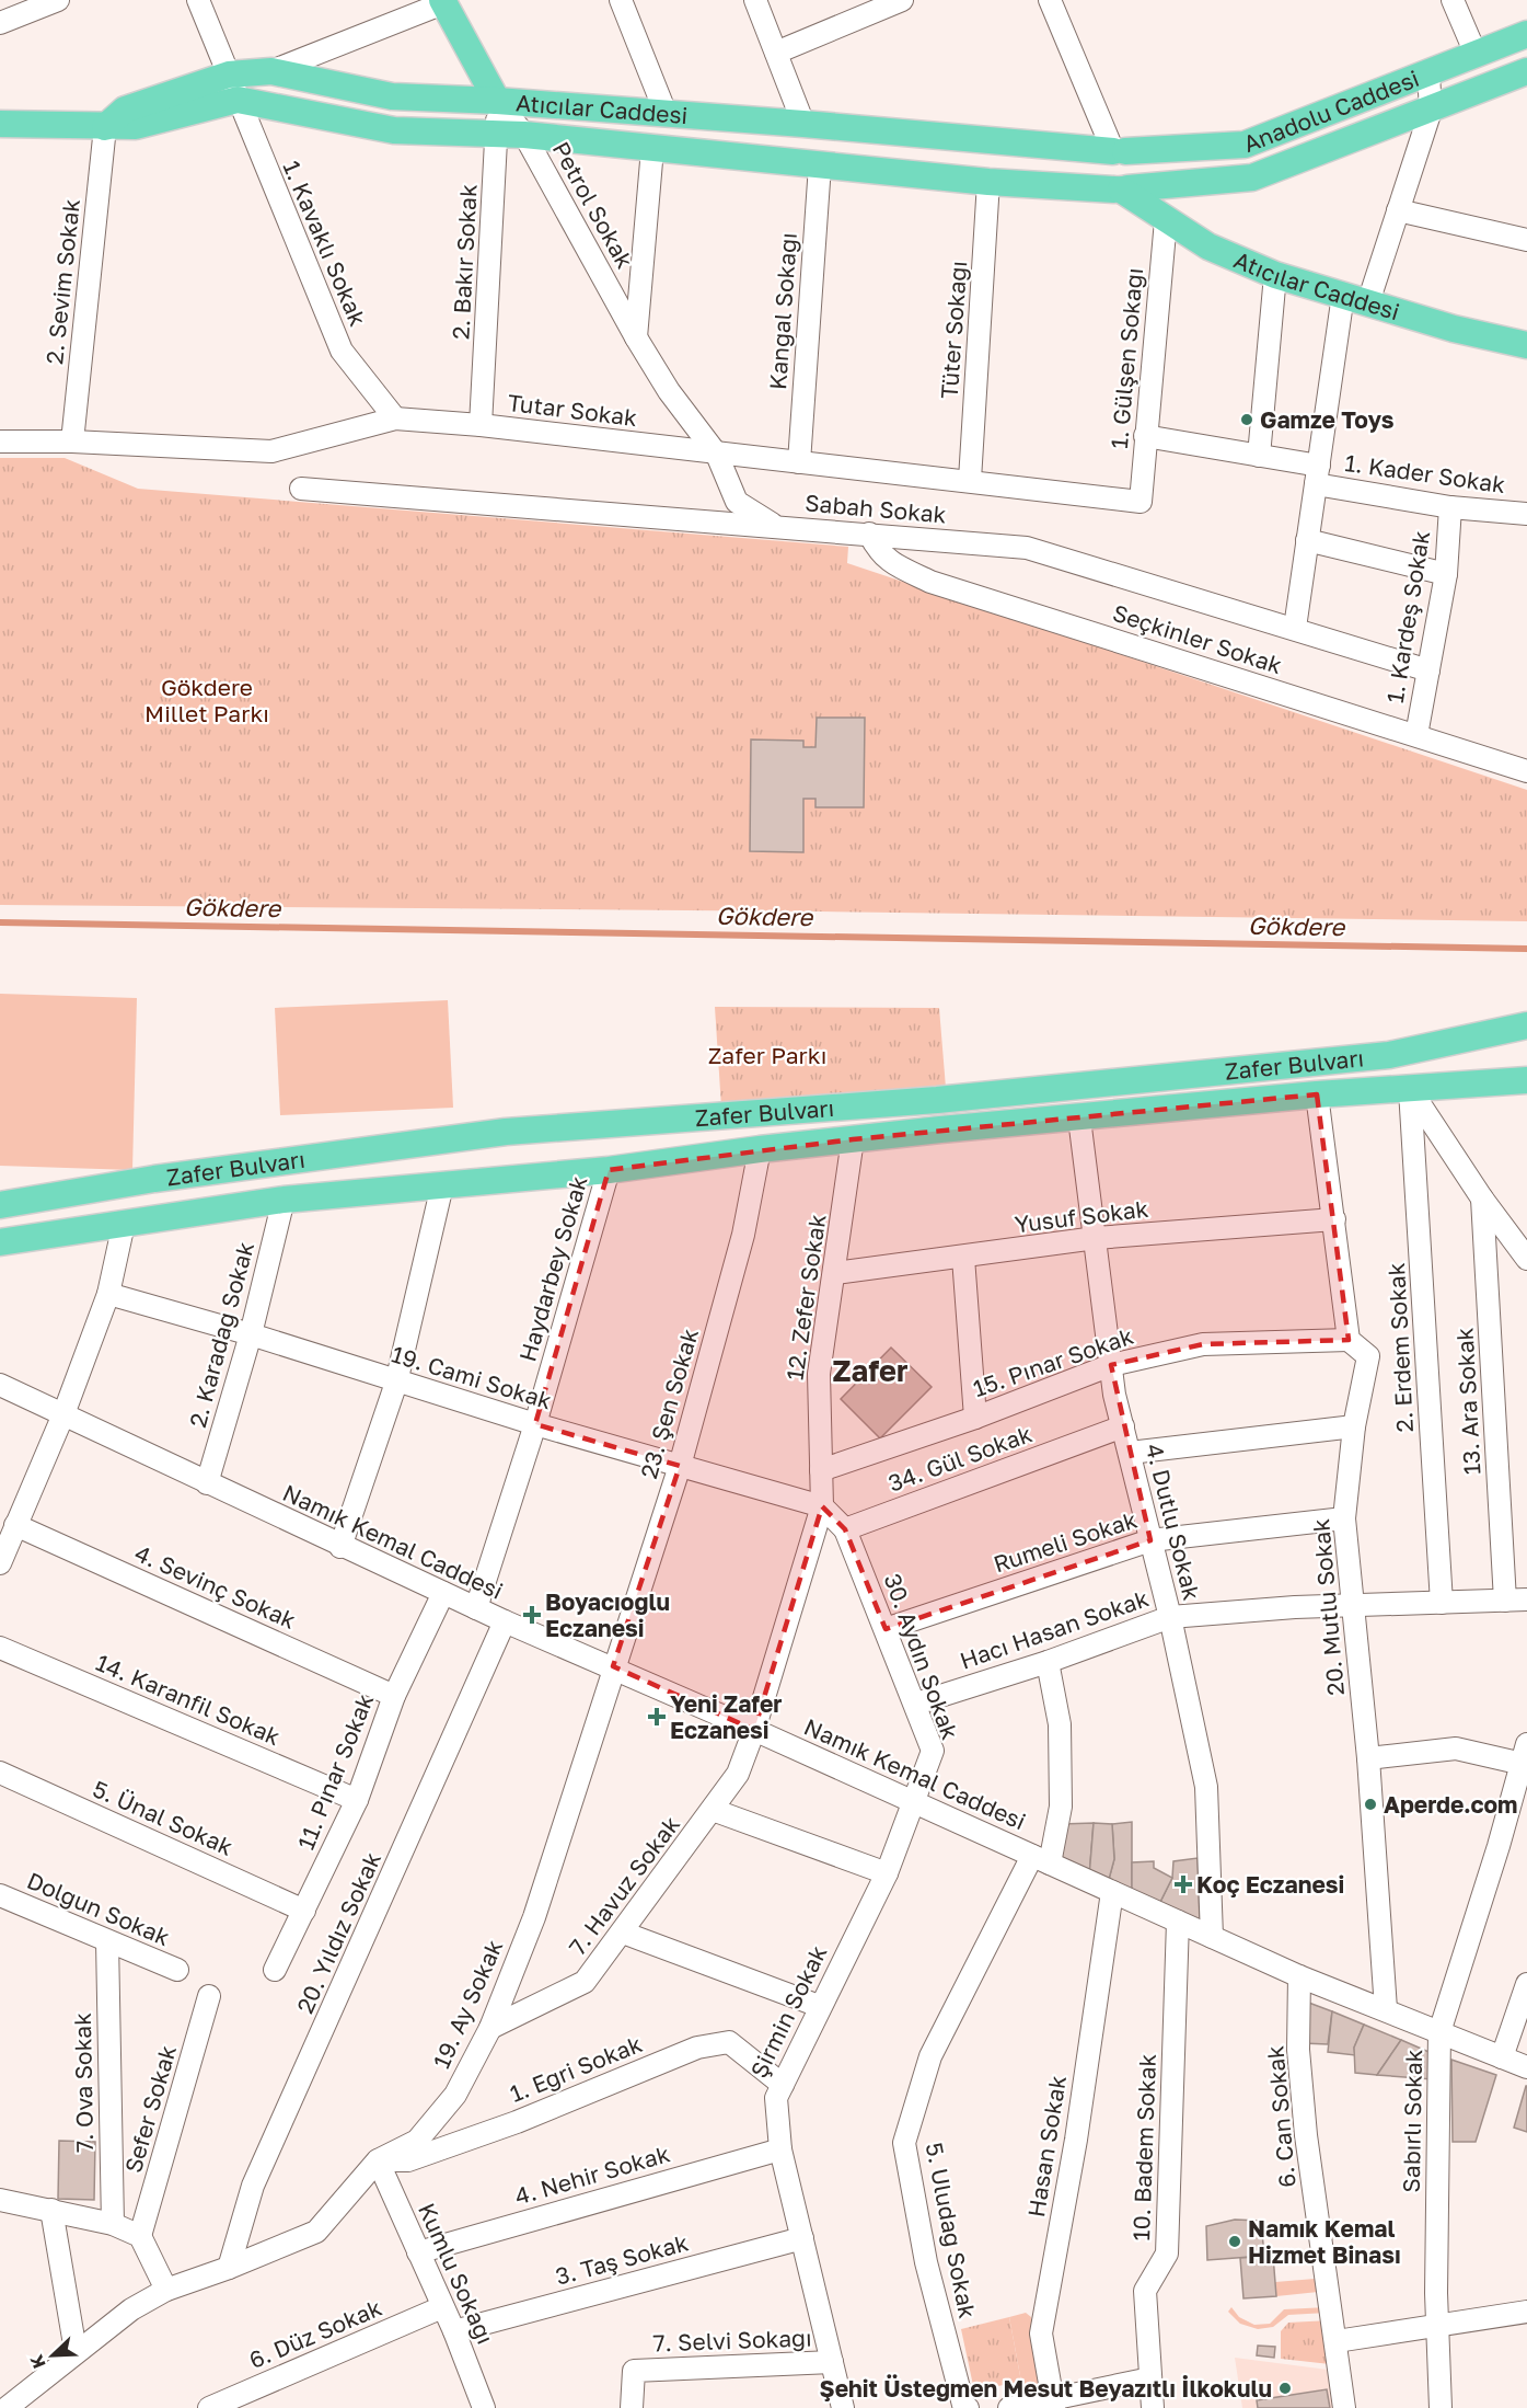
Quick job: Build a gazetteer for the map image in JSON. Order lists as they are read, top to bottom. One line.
{"streets":{"main road":["Atıcılar Caddesi","Anadolu Caddesi","Zafer Bulvarı"],"street":["Petrol Sokak","1. Kavaklı Sokak","2. Bakır Sokak","2. Sevim Sokak","Kangal Sokağı","Tüter Sokağı","1. Gülşen Sokağı","Tutar Sokak","1. Kader Sokak","Sabah Sokak","1. Kardeş Sokak","Seçkinler Sokak","Yusuf Sokak","Haydarbey Sokak","12. Zefer Sokak","2. Karadağ Sokak","2. Erdem Sokak","15. Pınar Sokak","19. Cami Sokak","13. Ara Sokak","23. Şen Sokak","34. Gül Sokak","4. Dutlu Sokak","Namık Kemal Caddesi","Rumeli Sokak","4. Sevinç Sokak","20. Mutlu Sokak","Hacı Hasan Sokak","30. Aydın Sokak","14. Karanfil Sokak","11. Pınar Sokak","5. Ünal Sokak","7. Havuz Sokak","Dolgun Sokak","20. Yıldız Sokak","19. Ay Sokak","Şirmin Sokak","1. Eğri Sokak","7. Ova Sokak","Sefer Sokak","6. Can Sokak","Sabırlı Sokak","Hasan Sokak","10. Badem Sokak","4. Nehir Sokak","5. Uludağ Sokak","3. Taş Sokak","Kumlu Sokağı","6. Düz Sokak","7. Selvi Sokağı"]},"crossings":[["Atıcılar Caddesi","Anadolu Caddesi"],["Atıcılar Caddesi","Petrol Sokak"],["Atıcılar Caddesi","1. Kavaklı Sokak"],["Atıcılar Caddesi","2. Bakır Sokak"],["Atıcılar Caddesi","2. Sevim Sokak"],["Atıcılar Caddesi","Kangal Sokağı"],["Atıcılar Caddesi","Tüter Sokağı"],["Atıcılar Caddesi","1. Gülşen Sokağı"],["Petrol Sokak","2. Bakır Sokak"],["Petrol Sokak","Tutar Sokak"],["Petrol Sokak","Sabah Sokak"],["1. Kavaklı Sokak","Tutar Sokak"],["2. Bakır Sokak","Tutar Sokak"],["2. Sevim Sokak","Tutar Sokak"],["Kangal Sokağı","Tutar Sokak"],["Tüter Sokağı","Tutar Sokak"],["1. Gülşen Sokağı","Tutar Sokak"],["1. Gülşen Sokağı","1. Kader Sokak"],["1. Kader Sokak","1. Kardeş Sokak"],["Sabah Sokak","1. Kardeş Sokak"],["Sabah Sokak","Seçkinler Sokak"],["1. Kardeş Sokak","Seçkinler Sokak"],["Zafer Bulvarı","Haydarbey Sokak"],["Zafer Bulvarı","12. Zefer Sokak"],["Zafer Bulvarı","2. Karadağ Sokak"],["Zafer Bulvarı","2. Erdem Sokak"],["Zafer Bulvarı","23. Şen Sokak"],["Zafer Bulvarı","4. Dutlu Sokak"],["Yusuf Sokak","12. Zefer Sokak"],["Yusuf Sokak","4. Dutlu Sokak"],["Haydarbey Sokak","19. Cami Sokak"],["Haydarbey Sokak","Namık Kemal Caddesi"],["12. Zefer Sokak","15. Pınar Sokak"],["12. Zefer Sokak","19. Cami Sokak"],["12. Zefer Sokak","Namık Kemal Caddesi"],["12. Zefer Sokak","7. Havuz Sokak"],["2. Karadağ Sokak","19. Cami Sokak"],["2. Karadağ Sokak","Namık Kemal Caddesi"],["2. Erdem Sokak","Hacı Hasan Sokak"],["15. Pınar Sokak","4. Dutlu Sokak"],["15. Pınar Sokak","20. Mutlu Sokak"],["19. Cami Sokak","23. Şen Sokak"],["13. Ara Sokak","Hacı Hasan Sokak"],["23. Şen Sokak","Namık Kemal Caddesi"],["23. Şen Sokak","19. Ay Sokak"],["34. Gül Sokak","4. Dutlu Sokak"],["34. Gül Sokak","30. Aydın Sokak"],["4. Dutlu Sokak","Namık Kemal Caddesi"],["4. Dutlu Sokak","Rumeli Sokak"],["4. Dutlu Sokak","Hacı Hasan Sokak"],["Namık Kemal Caddesi","20. Mutlu Sokak"],["Namık Kemal Caddesi","30. Aydın Sokak"],["Namık Kemal Caddesi","11. Pınar Sokak"],["Namık Kemal Caddesi","7. Havuz Sokak"],["Namık Kemal Caddesi","20. Yıldız Sokak"],["Namık Kemal Caddesi","19. Ay Sokak"],["Namık Kemal Caddesi","Şirmin Sokak"],["Namık Kemal Caddesi","6. Can Sokak"],["Namık Kemal Caddesi","Sabırlı Sokak"],["Namık Kemal Caddesi","Hasan Sokak"],["Namık Kemal Caddesi","10. Badem Sokak"],["Namık Kemal Caddesi","5. Uludağ Sokak"],["Rumeli Sokak","20. Mutlu Sokak"],["Rumeli Sokak","30. Aydın Sokak"],["4. Sevinç Sokak","11. Pınar Sokak"],["20. Mutlu Sokak","Hacı Hasan Sokak"],["Hacı Hasan Sokak","30. Aydın Sokak"],["Hacı Hasan Sokak","5. Uludağ Sokak"],["30. Aydın Sokak","Şirmin Sokak"],["14. Karanfil Sokak","11. Pınar Sokak"],["11. Pınar Sokak","5. Ünal Sokak"],["7. Havuz Sokak","19. Ay Sokak"],["Dolgun Sokak","7. Ova Sokak"],["20. Yıldız Sokak","19. Ay Sokak"],["19. Ay Sokak","1. Eğri Sokak"],["19. Ay Sokak","Kumlu Sokağı"],["Şirmin Sokak","1. Eğri Sokak"],["Şirmin Sokak","4. Nehir Sokak"],["Şirmin Sokak","3. Taş Sokak"],["Şirmin Sokak","7. Selvi Sokağı"],["1. Eğri Sokak","Kumlu Sokağı"],["4. Nehir Sokak","Kumlu Sokağı"],["3. Taş Sokak","Kumlu Sokağı"],["Kumlu Sokağı","6. Düz Sokak"]],"districts":["Zafer"],"water":["Gökdere"],"parks":["Gökdere Millet Parkı","Zafer Parkı"],"places":{"other":["Gamze Toys","Aperde.com","Namık Kemal Hizmet Binası","Şehit Üsteğmen Mesut Beyazıtlı İlkokulu"],"health":["Boyacıoğlu Eczanesi","Yeni Zafer Eczanesi","Koç Eczanesi"]},"north":"bottom left"}
